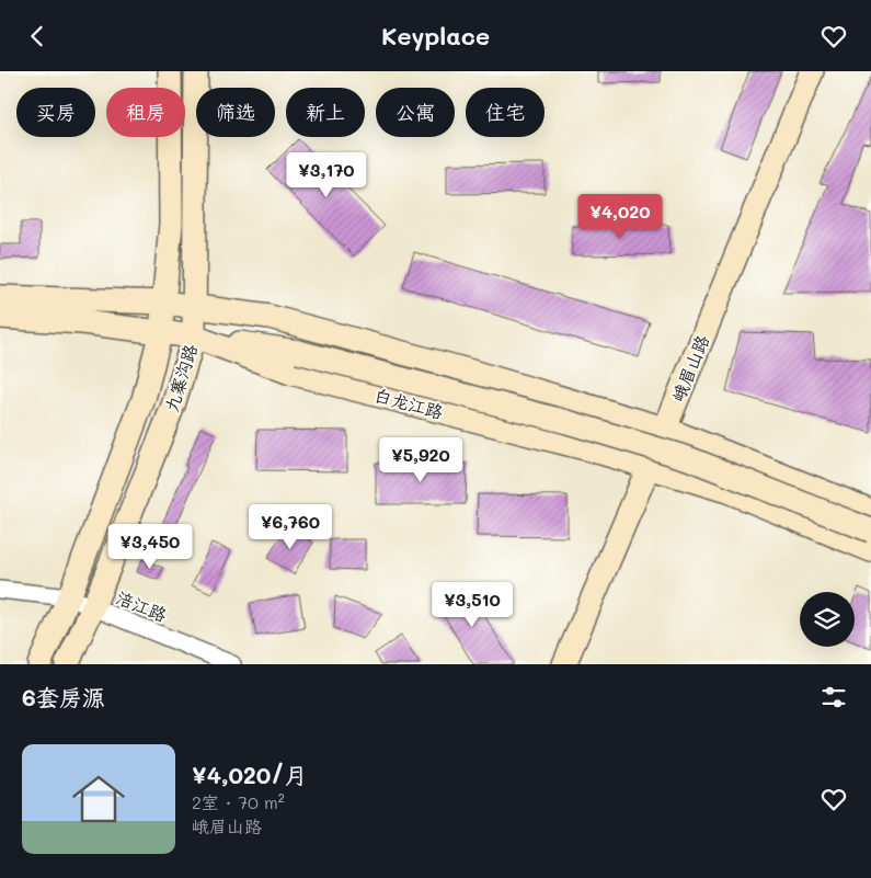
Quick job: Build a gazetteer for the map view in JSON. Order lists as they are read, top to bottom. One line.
{"streets":{"street":["峨眉山路","九寨沟路","白龙江路","涪江路"]},"crossings":[["峨眉山路","白龙江路"],["九寨沟路","白龙江路"],["九寨沟路","涪江路"]],"page":{"header":"Keyplace","chip":["买房","租房","筛选","新上","公寓","住宅"],"price":["¥3,170","¥4,020","¥5,920","¥6,760","¥3,450","¥3,510"],"heading":"6套房源","list":[{"name":"¥4,020/月","note":"2室 · 70 m² · 峨眉山路"}]}}
